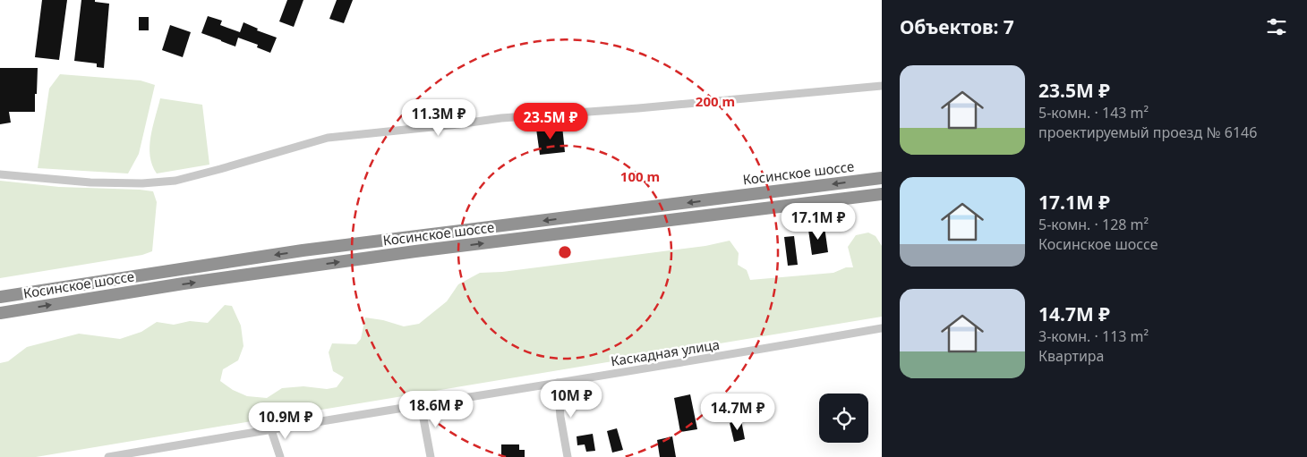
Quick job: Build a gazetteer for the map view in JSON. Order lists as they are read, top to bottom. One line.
{"streets":{"highway":["Косинское шоссе"],"street":["Каскадная улица"]},"page":{"heading":"Объектов: 7","list":[{"name":"23.5M ₽","note":"5-комн. · 143 m² · проектируемый проезд № 6146"},{"name":"17.1M ₽","note":"5-комн. · 128 m² · Косинское шоссе"},{"name":"14.7M ₽","note":"3-комн. · 113 m² · Квартира"}],"price":["11.3M ₽","23.5M ₽","17.1M ₽","10M ₽","18.6M ₽","14.7M ₽","10.9M ₽"]},"rings":["200 m","100 m"]}
